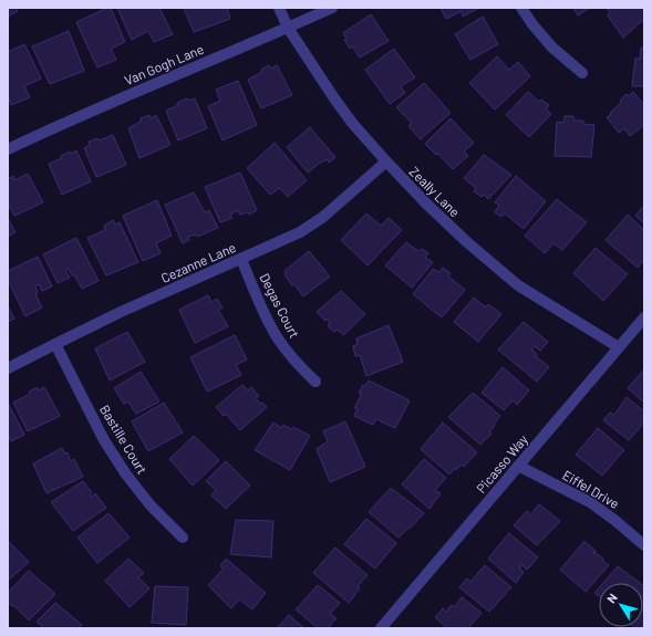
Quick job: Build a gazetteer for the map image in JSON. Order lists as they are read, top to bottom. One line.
{"streets":{"street":["Van Gogh Lane","Zeally Lane","Cezanne Lane","Degas Court","Bastille Court","Picasso Way","Eiffel Drive"]},"crossings":[["Van Gogh Lane","Zeally Lane"],["Zeally Lane","Cezanne Lane"],["Zeally Lane","Picasso Way"],["Cezanne Lane","Degas Court"],["Cezanne Lane","Bastille Court"],["Picasso Way","Eiffel Drive"]],"north":"top left"}
